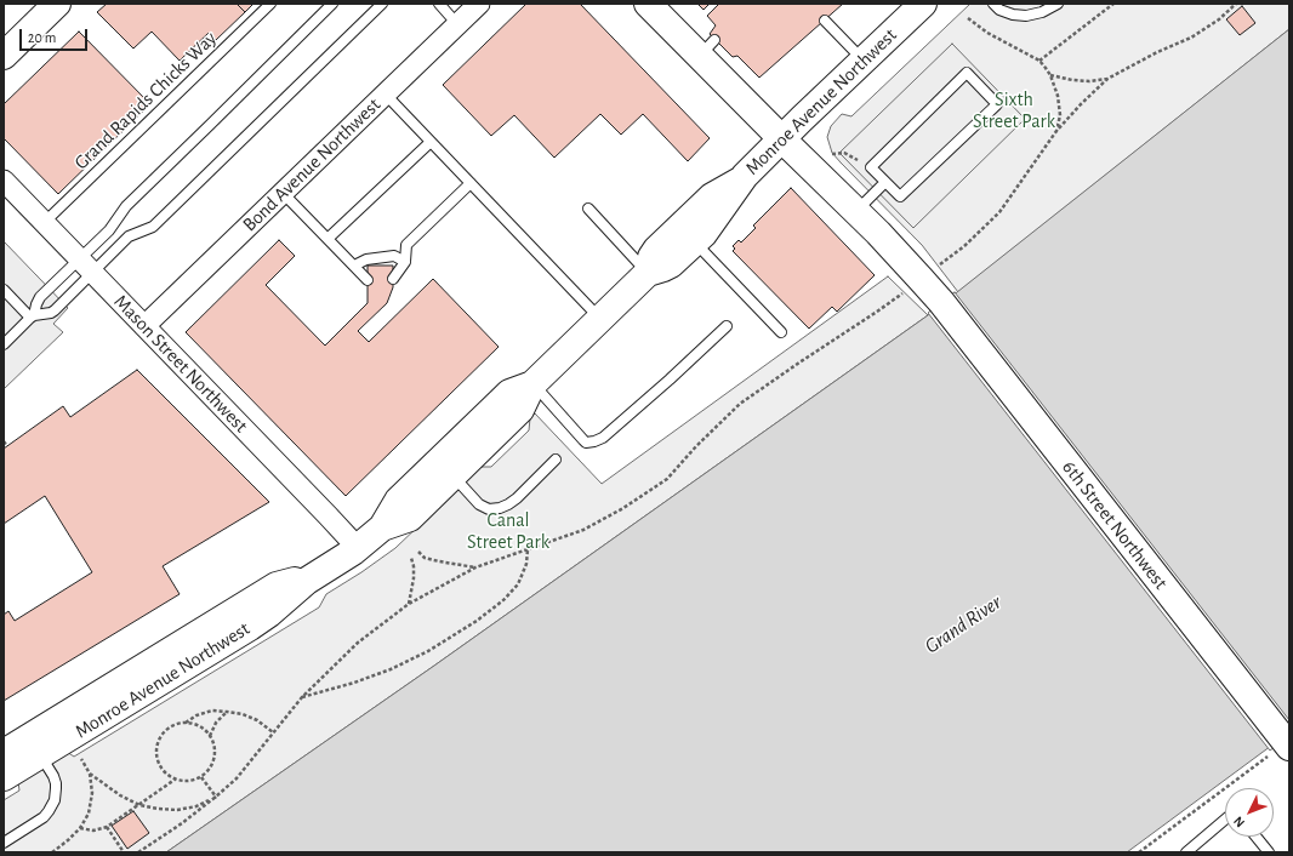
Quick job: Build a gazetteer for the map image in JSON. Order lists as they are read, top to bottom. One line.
{"streets":{"main road":["Monroe Avenue Northwest","6th Street Northwest"],"street":["Bond Avenue Northwest","Mason Street Northwest"],"lane":["Grand Rapids Chicks Way"]},"crossings":[["Grand Rapids Chicks Way","Mason Street Northwest"],["Monroe Avenue Northwest","Mason Street Northwest"],["Monroe Avenue Northwest","6th Street Northwest"],["Bond Avenue Northwest","Mason Street Northwest"]],"water":["Grand River"],"parks":["Sixth Street Park","Canal Street Park"],"scale_bar":"20 m","north":"bottom left"}
